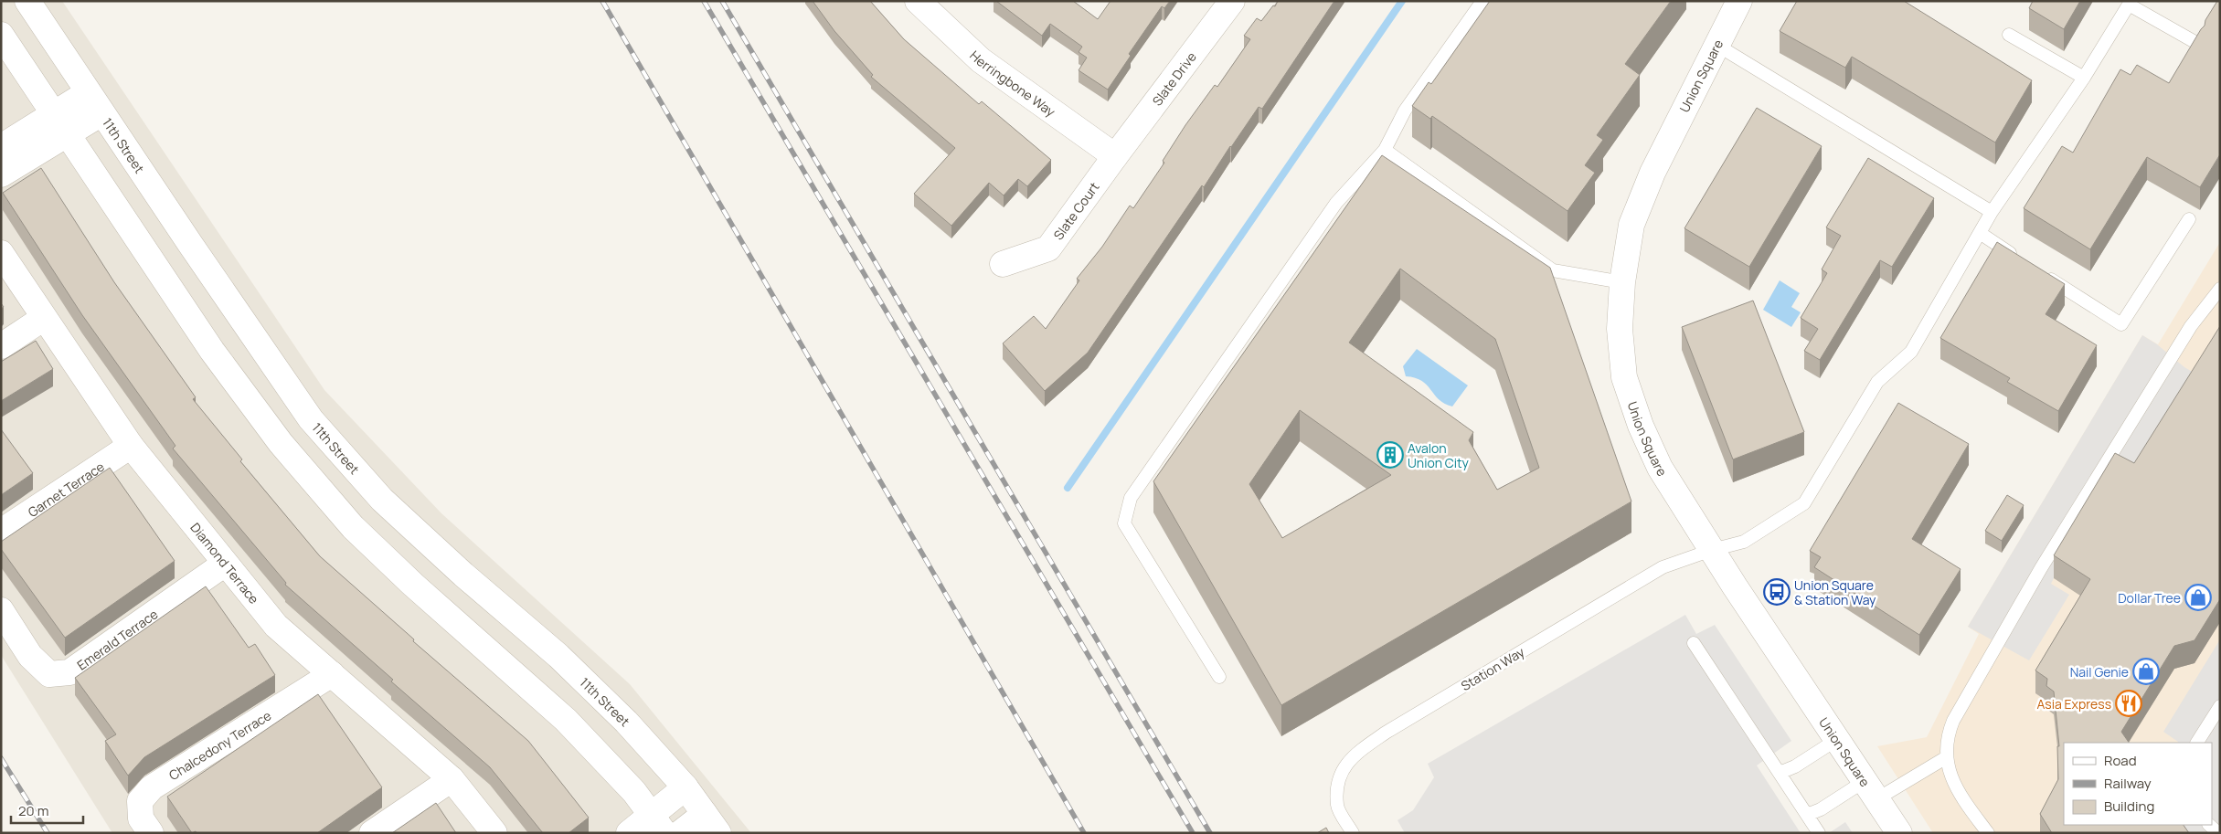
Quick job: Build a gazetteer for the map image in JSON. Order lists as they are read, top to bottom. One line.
{"streets":{"street":["Union Square","Slate Drive","Herringbone Way","11th Street","Slate Court","Garnet Terrace","Diamond Terrace","Emerald Terrace","Chalcedony Terrace"],"lane":["Station Way"]},"crossings":[["Union Square","Station Way"],["Slate Drive","Herringbone Way"],["Slate Drive","Slate Court"],["Herringbone Way","Slate Court"],["Garnet Terrace","Diamond Terrace"],["Diamond Terrace","Emerald Terrace"],["Diamond Terrace","Chalcedony Terrace"]],"places":{"building":["Avalon Union City"],"bus stop":["Union Square & Station Way"],"shop":["Dollar Tree","Nail Genie"],"restaurant":["Asia Express"]},"legend":["Road","Railway","Building"],"scale_bar":"20 m"}
